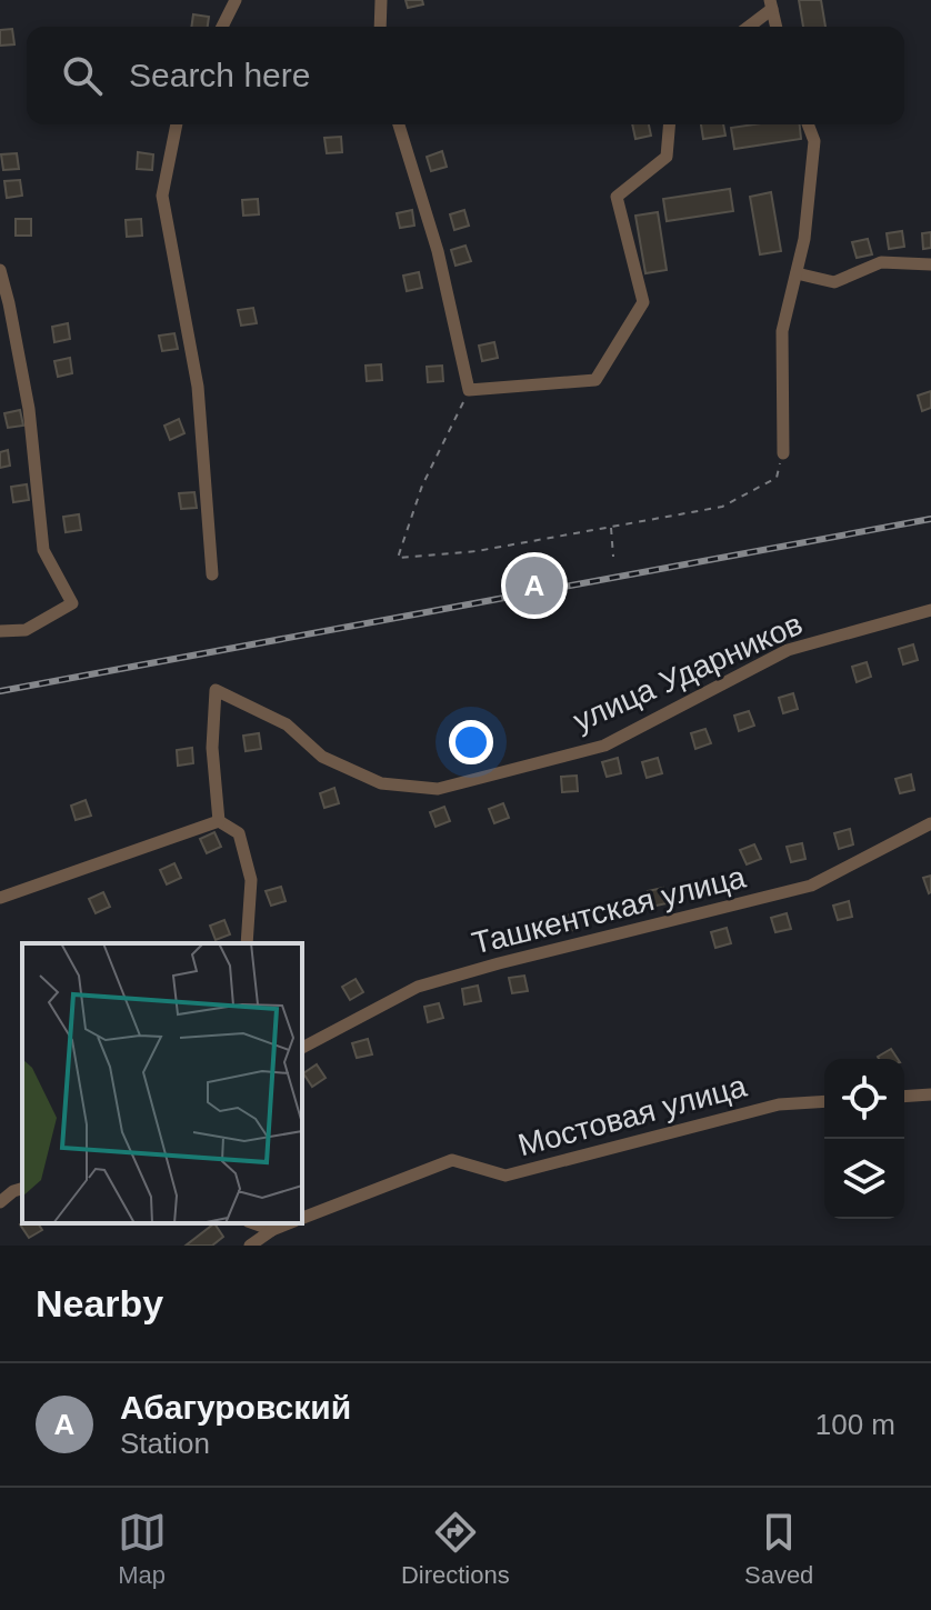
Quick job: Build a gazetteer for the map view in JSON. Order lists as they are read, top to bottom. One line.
{"streets":{"street":["улица Ударников","Ташкентская улица","Мостовая улица"]},"page":{"search":"Search here","pins":"A","heading":"Nearby","list":[{"mark":"A","name":"Абагуровский","note":"Station","value":"100 m"}],"nav":["Map","Directions","Saved"]}}
